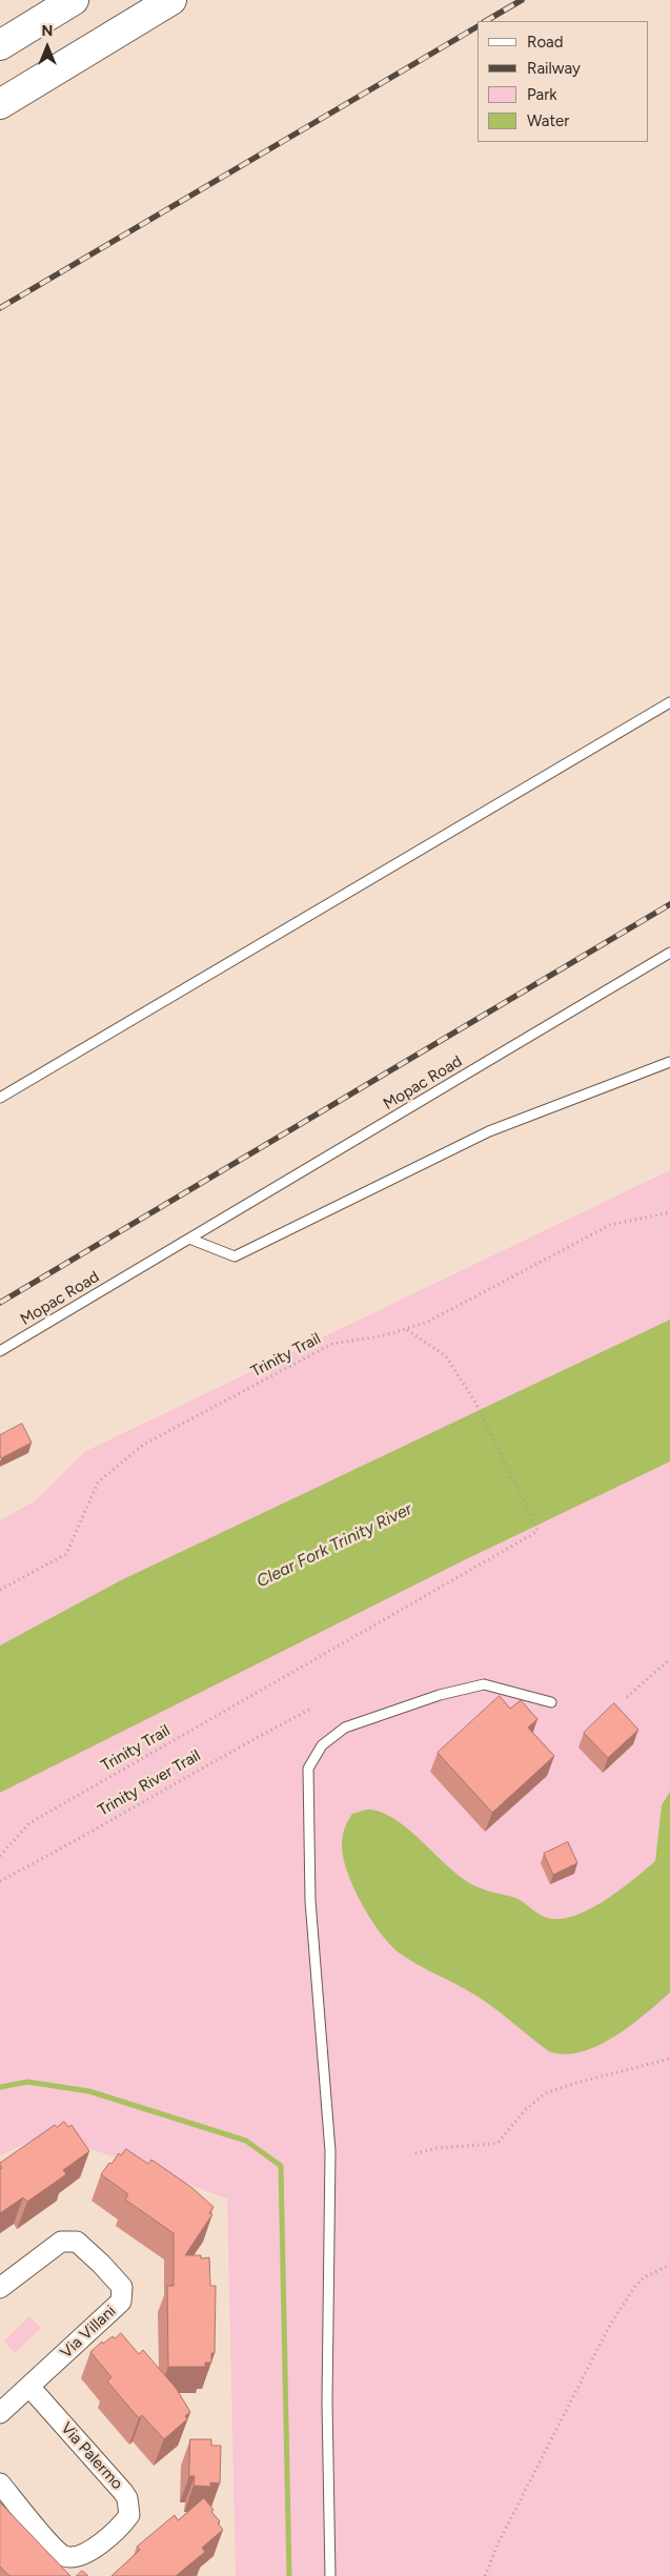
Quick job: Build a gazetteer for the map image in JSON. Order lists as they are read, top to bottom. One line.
{"streets":{"street":["Via Villani","Via Palermo"],"lane":["Mopac Road"],"path":["Trinity Trail","Trinity River Trail"]},"crossings":[["Via Villani","Via Palermo"]],"water":["Clear Fork Trinity River"],"legend":["Road","Railway","Park","Water"],"north":"top"}
